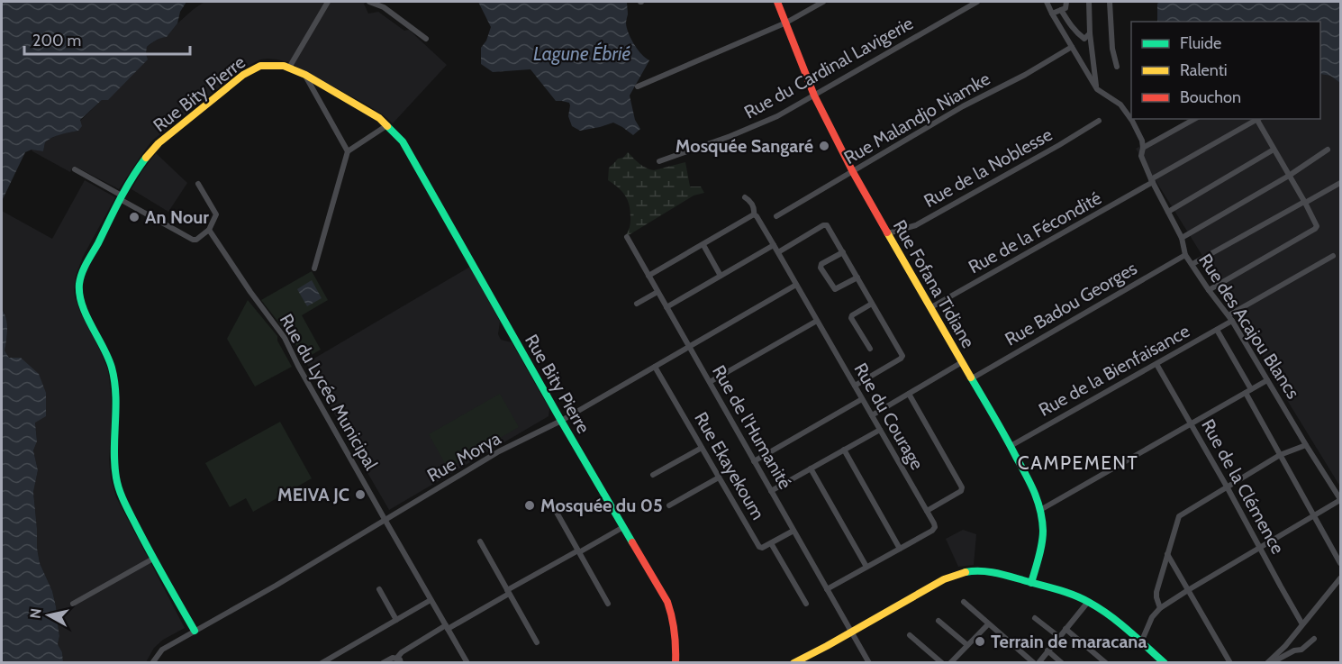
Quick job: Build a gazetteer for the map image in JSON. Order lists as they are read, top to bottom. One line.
{"streets":{"street":["Rue du Cardinal Lavigerie","Rue Bity Pierre","Rue Malandjo Niamke","Rue de la Noblesse","Rue de la Fécondité","Rue Fofana Tidiane","Rue Badou Georges","Rue des Acajou Blancs","Rue de la Bienfaisance","Rue du Lycée Municipal","Rue du Courage","Rue de l'Humanité","Rue Morya","Rue Ekayekoum","Rue de la Clémence"]},"crossings":[["Rue du Cardinal Lavigerie","Rue Fofana Tidiane"],["Rue Bity Pierre","Rue Morya"],["Rue Malandjo Niamke","Rue Fofana Tidiane"],["Rue Malandjo Niamke","Rue des Acajou Blancs"],["Rue de la Noblesse","Rue Fofana Tidiane"],["Rue de la Fécondité","Rue Fofana Tidiane"],["Rue de la Fécondité","Rue des Acajou Blancs"],["Rue Fofana Tidiane","Rue Badou Georges"],["Rue Fofana Tidiane","Rue de la Bienfaisance"],["Rue Badou Georges","Rue des Acajou Blancs"],["Rue des Acajou Blancs","Rue de la Bienfaisance"],["Rue de la Bienfaisance","Rue de la Clémence"],["Rue du Lycée Municipal","Rue Morya"],["Rue du Courage","Rue de l'Humanité"],["Rue du Courage","Rue Morya"],["Rue de l'Humanité","Rue Morya"],["Rue Morya","Rue Ekayekoum"]],"districts":["CAMPEMENT"],"water":["Lagune Ébrié"],"places":["Mosquée Sangaré","An Nour","MEIVA JC","Mosquée du 05","Terrain de maracana"],"legend":["Fluide","Ralenti","Bouchon"],"scale_bar":"200 m","north":"left"}
